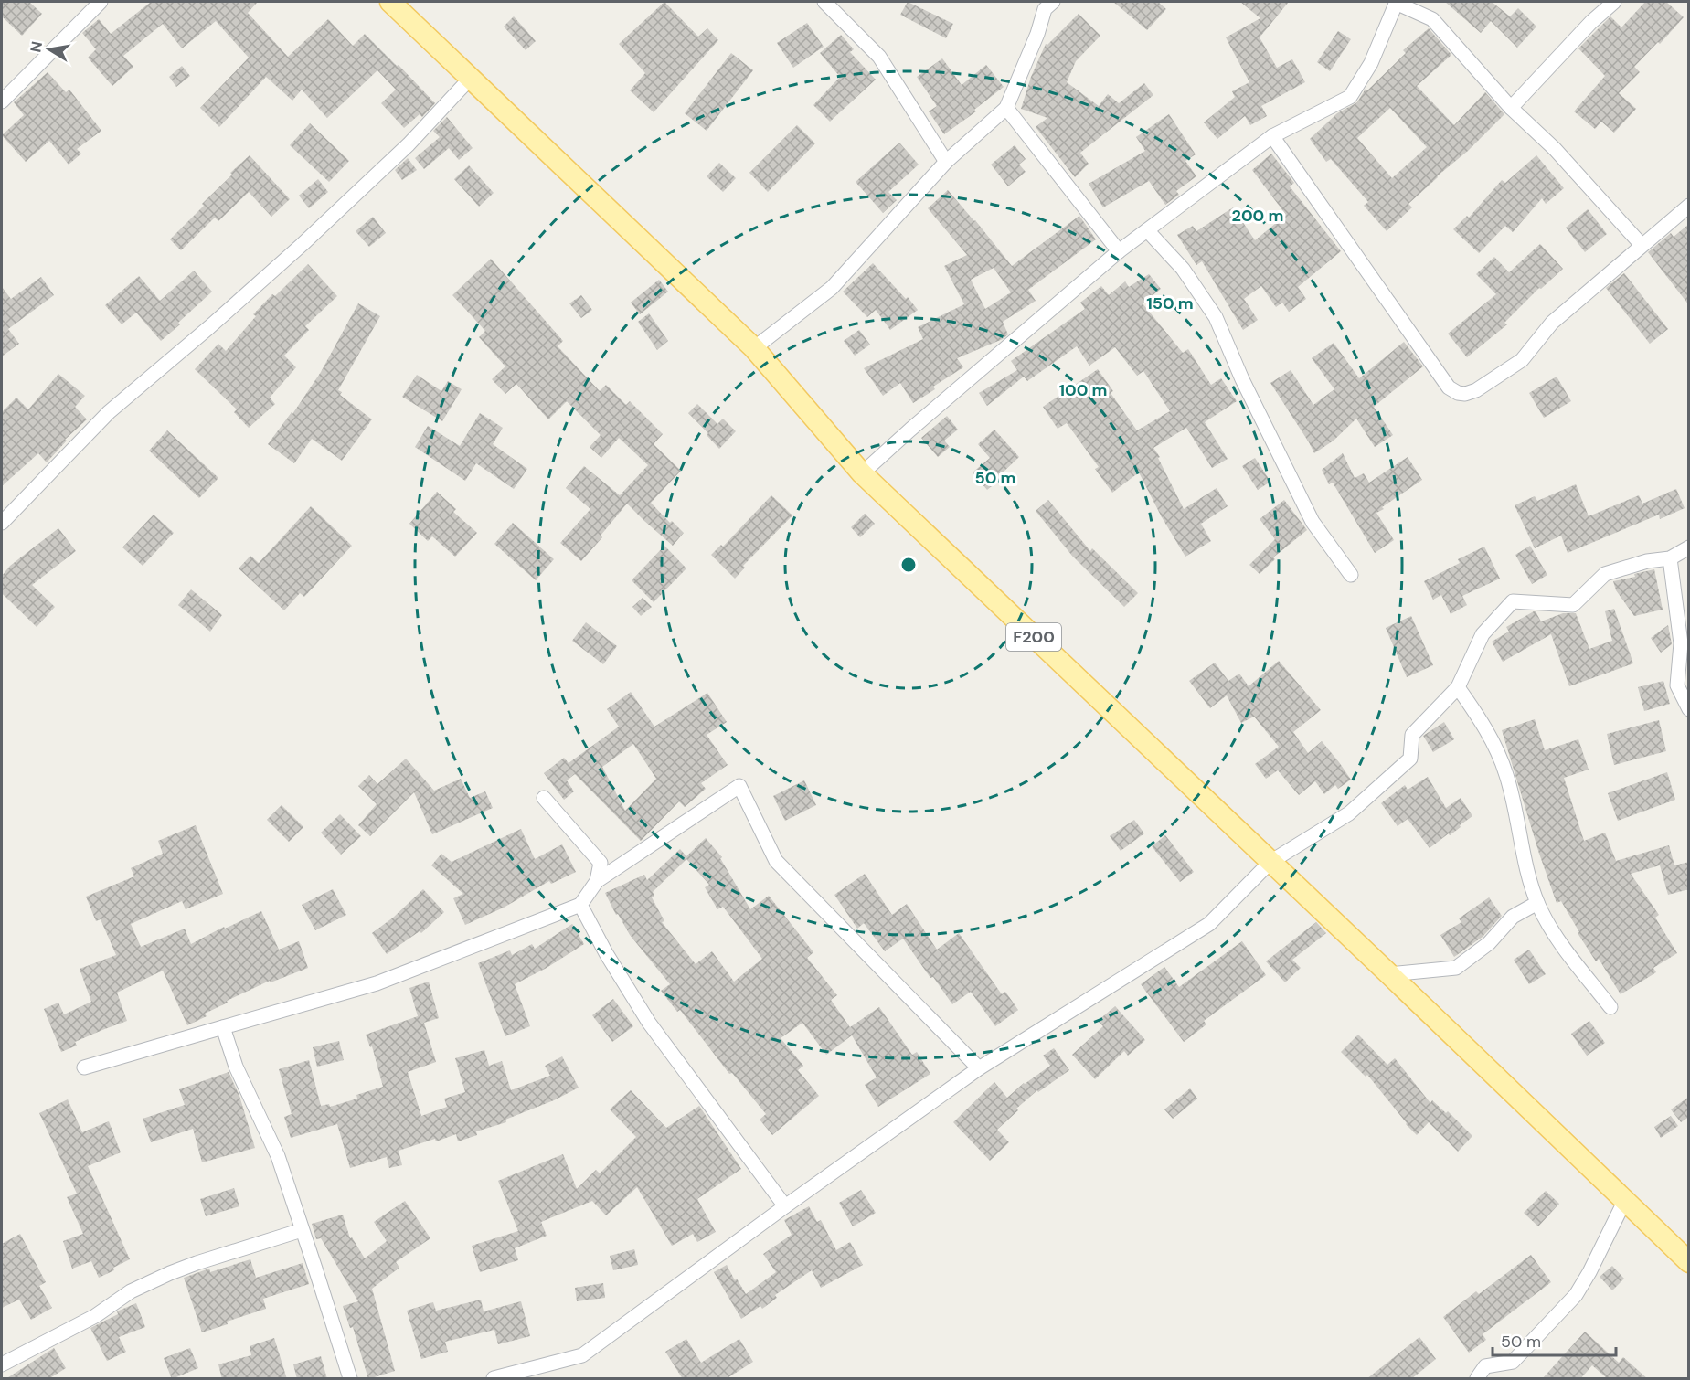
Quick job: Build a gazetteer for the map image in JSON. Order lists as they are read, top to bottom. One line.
{"streets":{"main road":["F200"]},"scale_bar":"50 m","north":"left","rings":["200 m","150 m","100 m","50 m"]}
